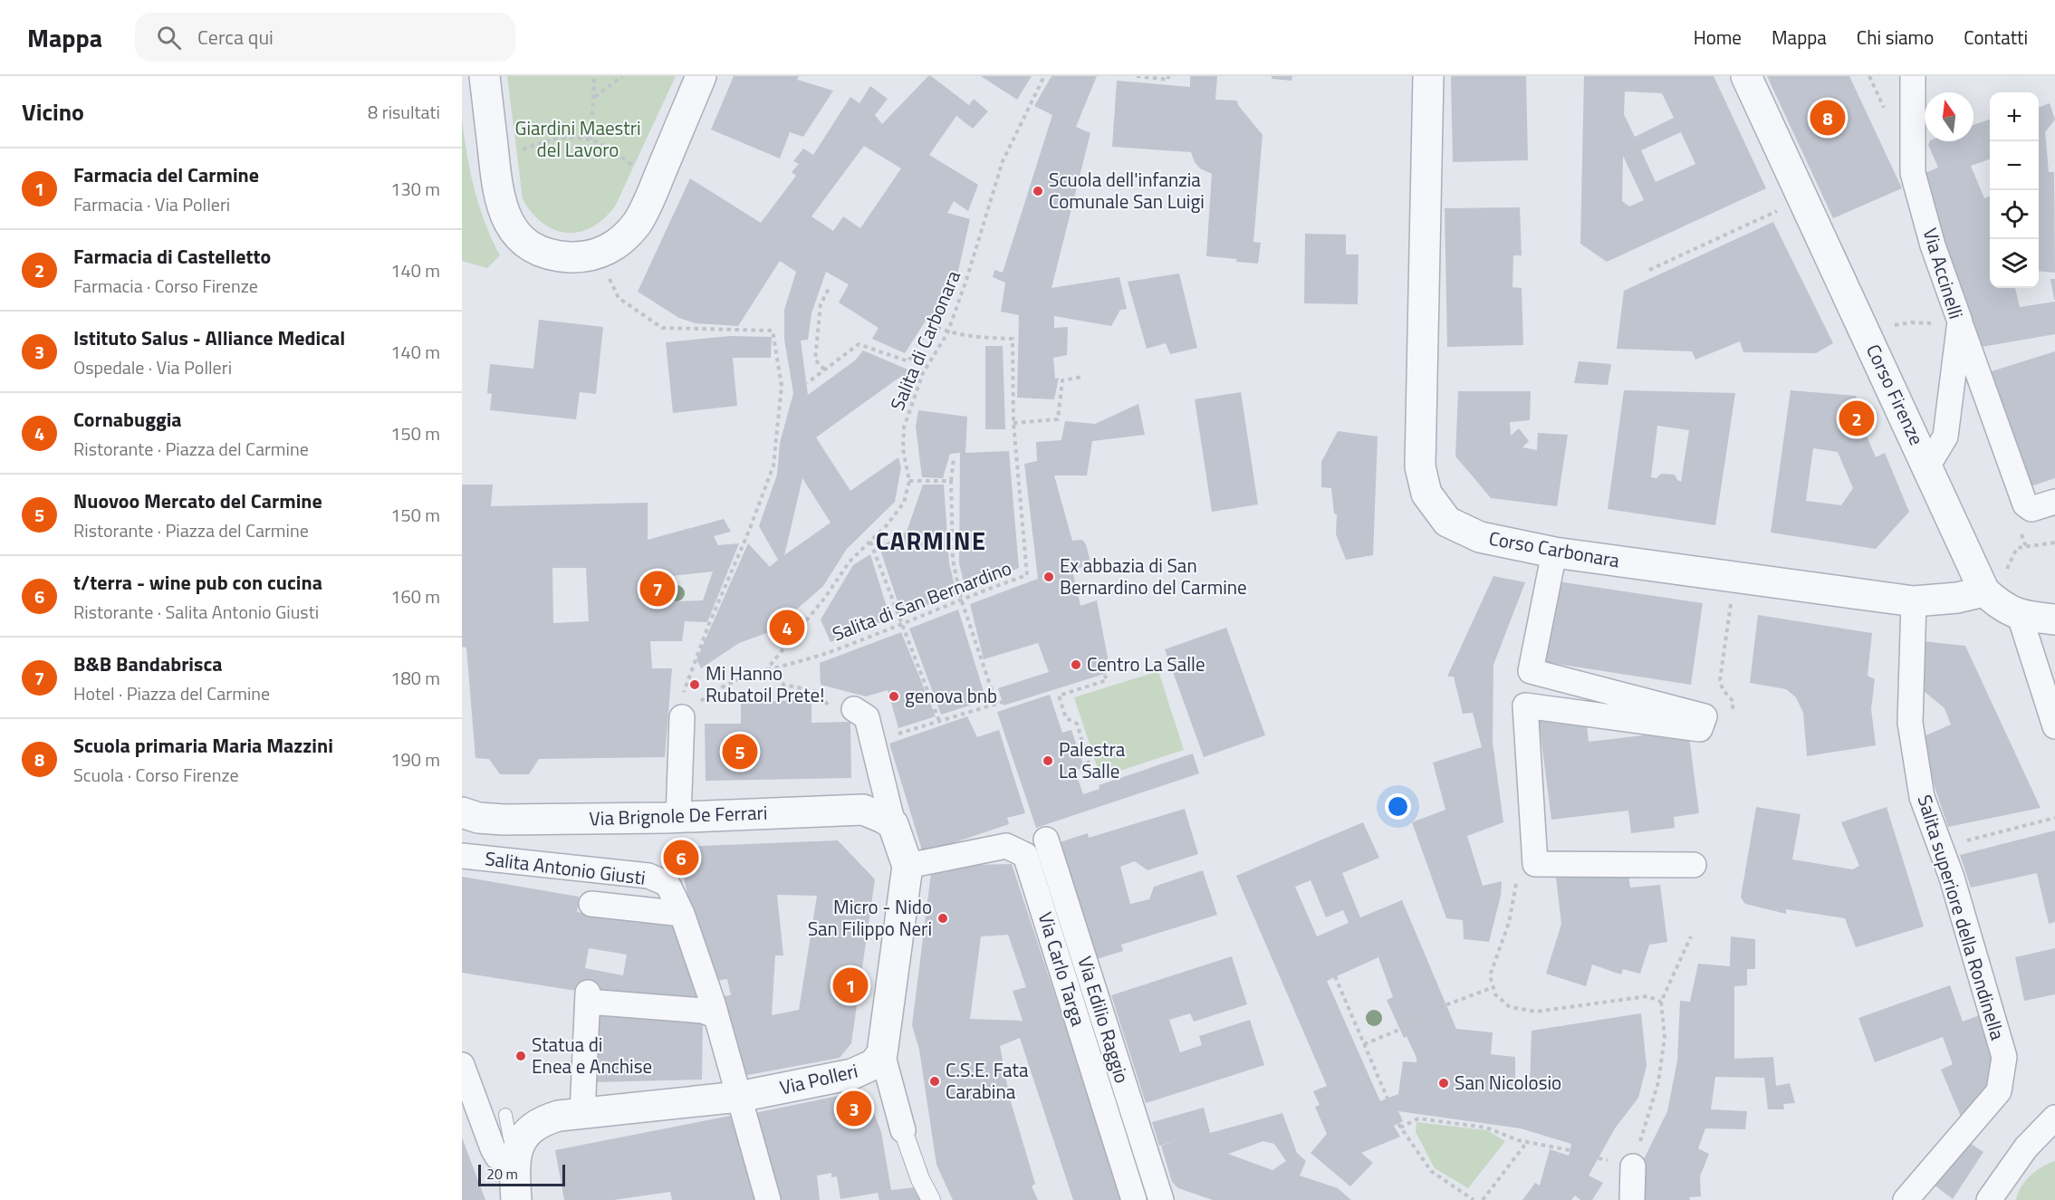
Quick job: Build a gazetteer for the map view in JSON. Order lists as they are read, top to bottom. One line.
{"streets":{"street":["Via Accinelli","Corso Firenze","Corso Carbonara","Via Brignole De Ferrari","Salita Antonio Giusti","Salita superiore della Rondinella","Via Carlo Targa","Via Edilio Raggio","Via Polleri"],"path":["Salita di Carbonara","Salita di San Bernardino"]},"crossings":[["Via Accinelli","Corso Firenze"],["Salita di Carbonara","Salita di San Bernardino"],["Corso Firenze","Corso Carbonara"],["Corso Carbonara","Salita superiore della Rondinella"],["Via Brignole De Ferrari","Via Polleri"],["Salita Antonio Giusti","Via Polleri"],["Via Carlo Targa","Via Polleri"]],"districts":["CARMINE"],"parks":["Giardini Maestri del Lavoro"],"places":["Scuola dell'infanzia Comunale San Luigi","Ex abbazia di San Bernardino del Carmine","Centro La Salle","Mi Hanno Rubatoil Prete!","genova bnb","Palestra La Salle","Micro - Nido San Filippo Neri","Statua di Enea e Anchise","C.S.E. Fata Carabina","San Nicolosio"],"scale_bar":"20 m","north":"top","page":{"header":"Mappa","search":"Cerca qui","nav":["Home","Mappa","Chi siamo","Contatti"],"heading":["Vicino","8 risultati"],"map_buttons":["+","−"],"pins":["8","2","7","4","5","6","1","3"],"list":[{"mark":"1","name":"Farmacia del Carmine","note":"Farmacia · Via Polleri","value":"130 m"},{"mark":"2","name":"Farmacia di Castelletto","note":"Farmacia · Corso Firenze","value":"140 m"},{"mark":"3","name":"Istituto Salus - Alliance Medical","note":"Ospedale · Via Polleri","value":"140 m"},{"mark":"4","name":"Cornabuggia","note":"Ristorante · Piazza del Carmine","value":"150 m"},{"mark":"5","name":"Nuovoo Mercato del Carmine","note":"Ristorante · Piazza del Carmine","value":"150 m"},{"mark":"6","name":"t/terra - wine pub con cucina","note":"Ristorante · Salita Antonio Giusti","value":"160 m"},{"mark":"7","name":"B&B Bandabrisca","note":"Hotel · Piazza del Carmine","value":"180 m"},{"mark":"8","name":"Scuola primaria Maria Mazzini","note":"Scuola · Corso Firenze","value":"190 m"}],"scale":"20 m"}}
